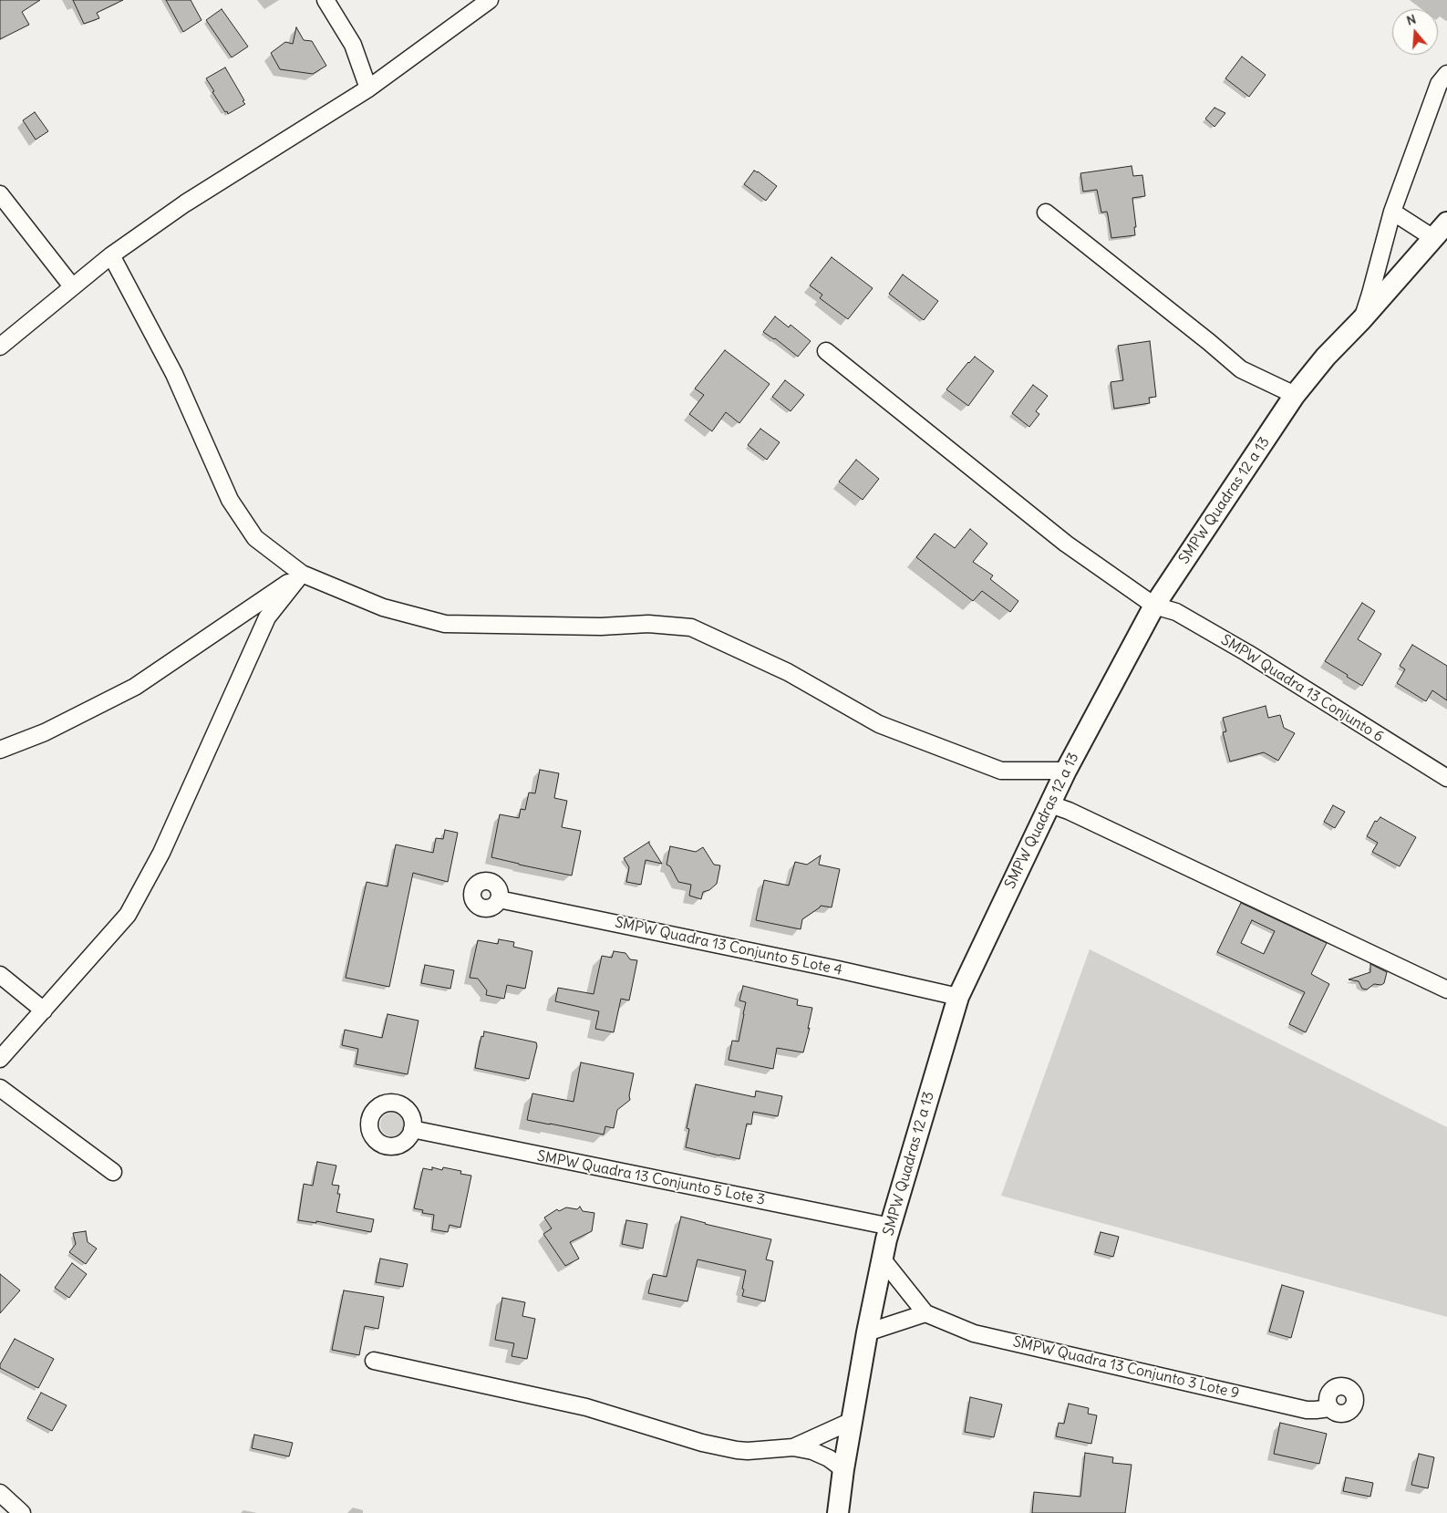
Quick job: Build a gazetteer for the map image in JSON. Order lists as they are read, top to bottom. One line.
{"streets":{"street":["SMPW Quadras 12 a 13","SMPW Quadra 13 Conjunto 6","SMPW Quadra 13 Conjunto 5 Lote 4","SMPW Quadra 13 Conjunto 5 Lote 3","SMPW Quadra 13 Conjunto 3 Lote 9"]},"crossings":[["SMPW Quadras 12 a 13","SMPW Quadra 13 Conjunto 6"],["SMPW Quadras 12 a 13","SMPW Quadra 13 Conjunto 5 Lote 4"],["SMPW Quadras 12 a 13","SMPW Quadra 13 Conjunto 5 Lote 3"],["SMPW Quadras 12 a 13","SMPW Quadra 13 Conjunto 3 Lote 9"]],"north":"top"}
